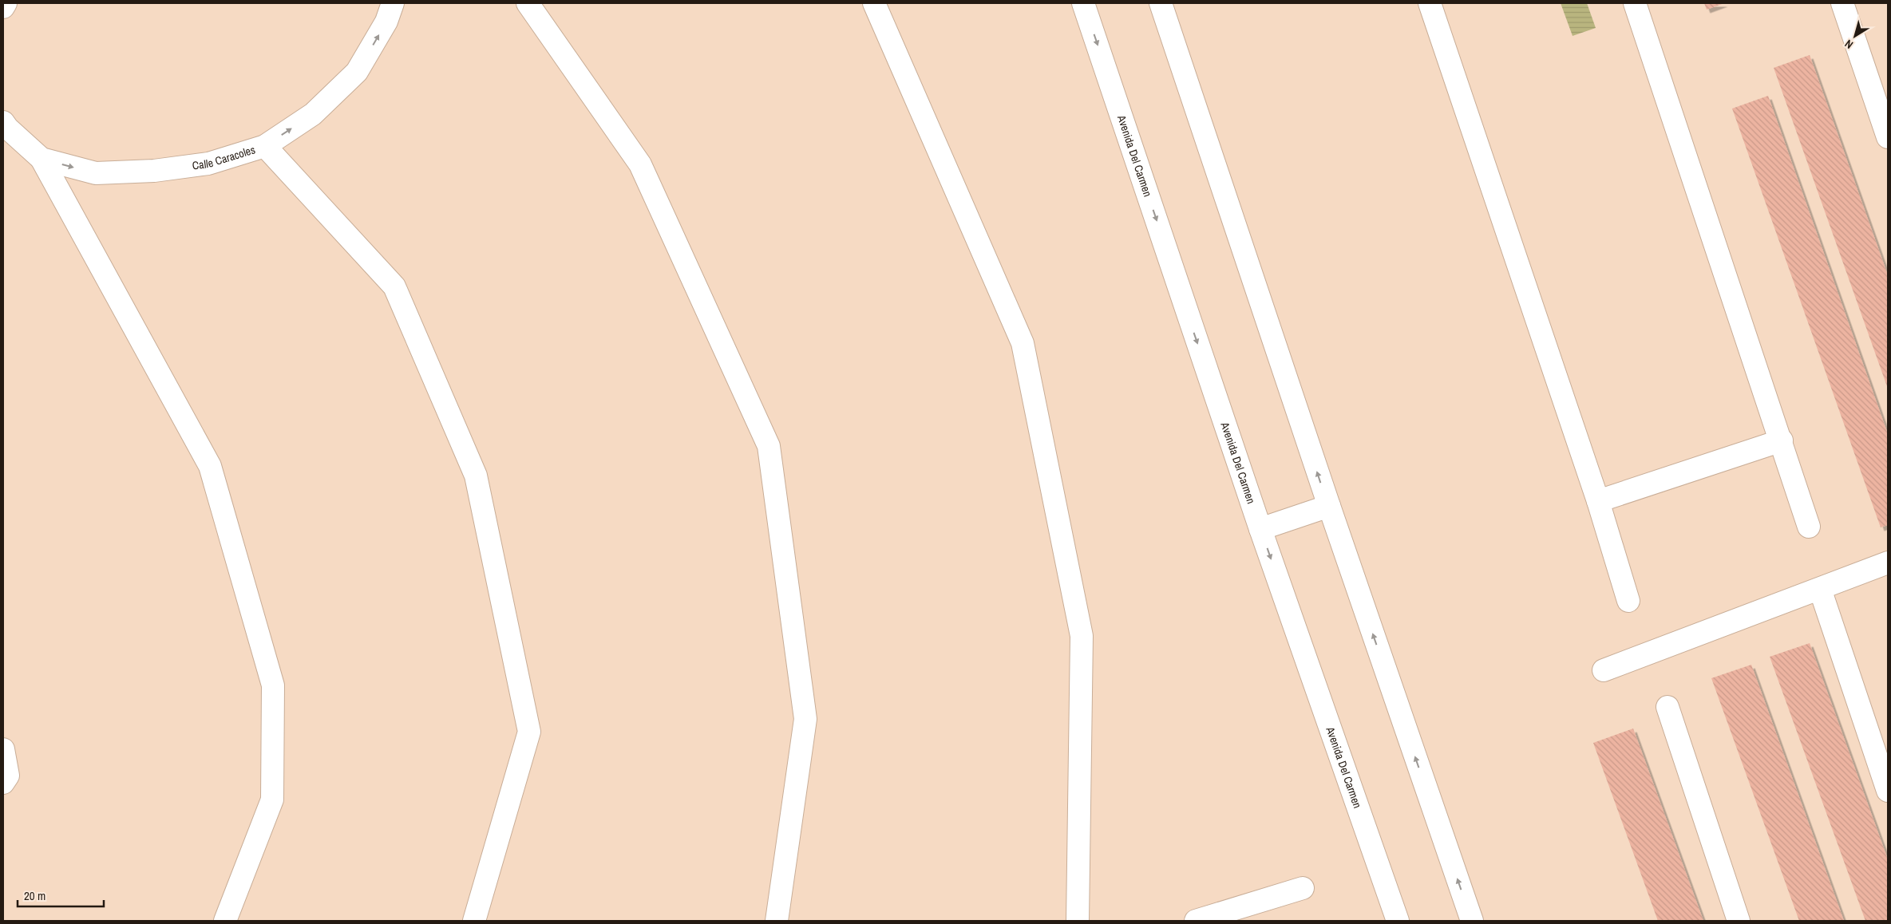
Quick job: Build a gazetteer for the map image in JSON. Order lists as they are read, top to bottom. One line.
{"streets":{"street":["Avenida Del Carmen","Calle Caracoles"]},"one_way":["Calle Caracoles"],"scale_bar":"20 m","north":"bottom left"}
